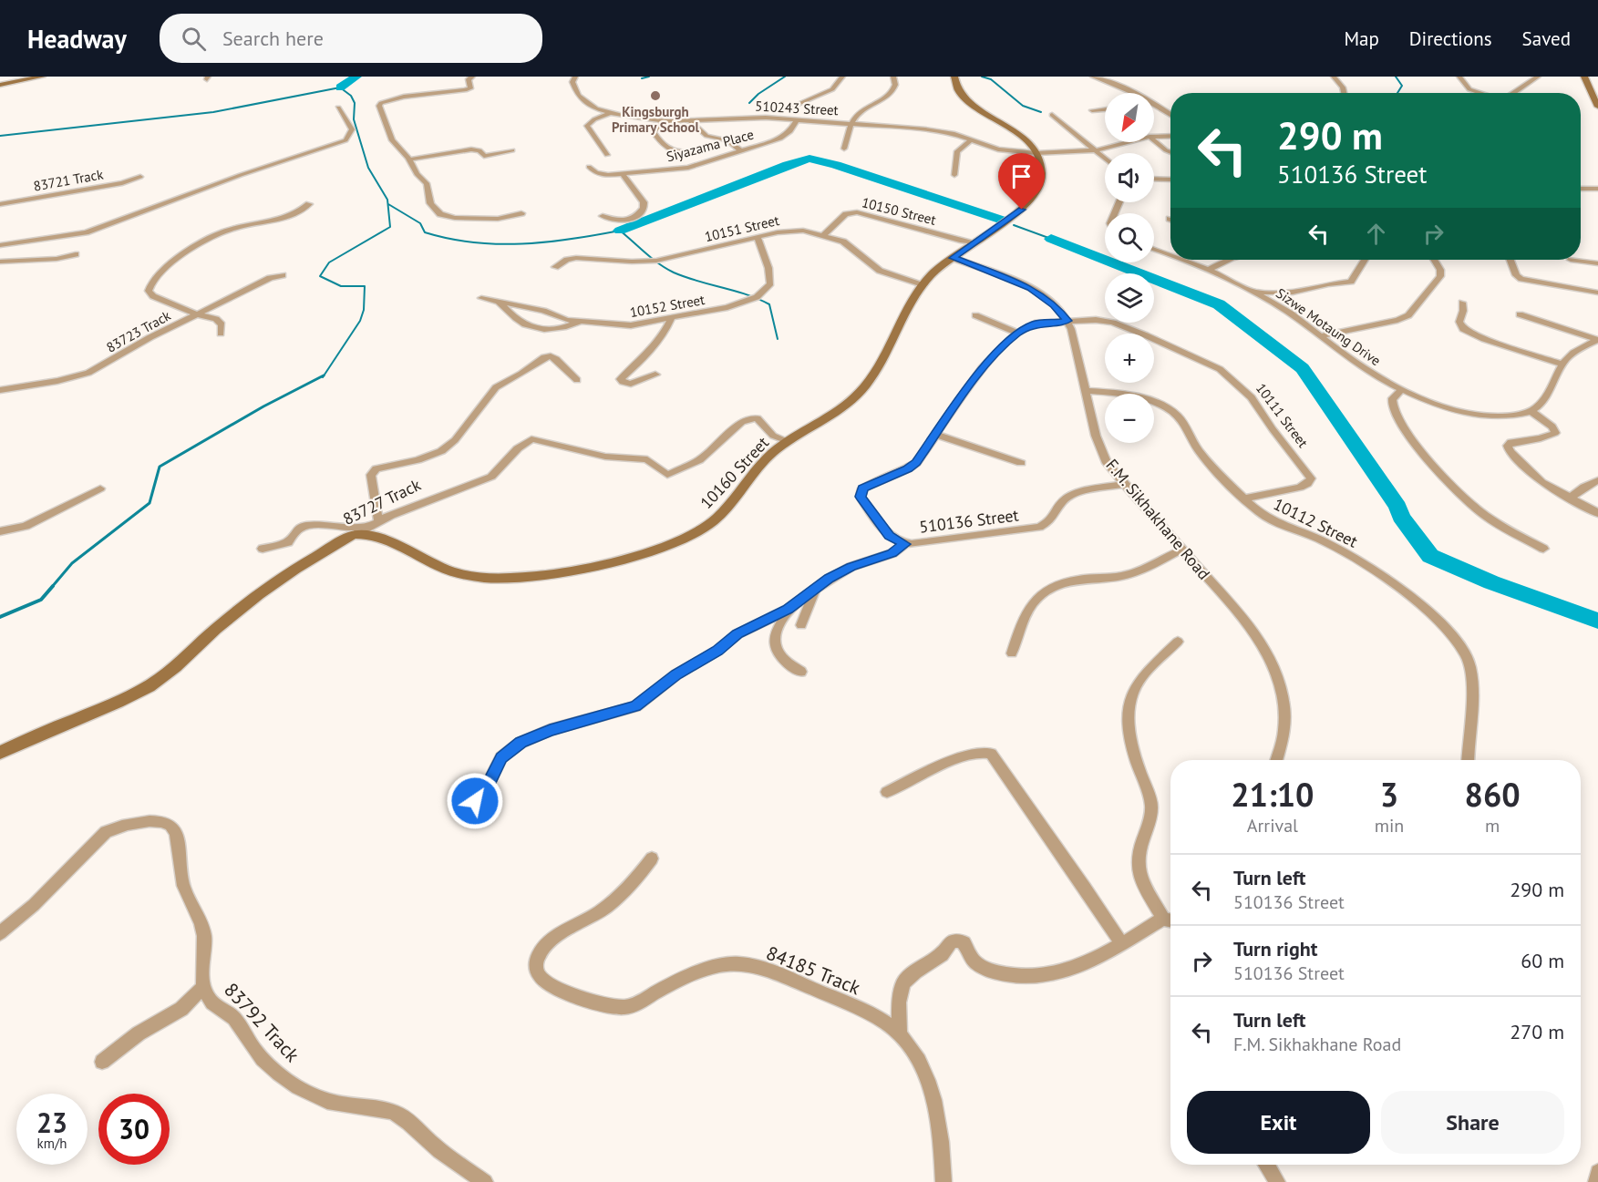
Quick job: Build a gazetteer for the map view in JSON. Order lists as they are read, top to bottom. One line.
{"streets":{"street":["510243 Street","Siyazama Place","83721 Track","10150 Street","10151 Street","10152 Street","Sizwe Motaung Drive","83723 Track","10111 Street","10160 Street","83727 Track","F.M. Sikhakhane Road","510136 Street","10112 Street","84185 Track","83792 Track"]},"crossings":[["510243 Street","Siyazama Place"],["510243 Street","10160 Street"],["10150 Street","10151 Street"],["10150 Street","10160 Street"],["10151 Street","10152 Street"],["10151 Street","10160 Street"],["10111 Street","F.M. Sikhakhane Road"],["10111 Street","510136 Street"],["10111 Street","10112 Street"],["10160 Street","83727 Track"],["10160 Street","F.M. Sikhakhane Road"],["F.M. Sikhakhane Road","510136 Street"],["F.M. Sikhakhane Road","10112 Street"]],"places":["Kingsburgh Primary School"],"north":"bottom left","page":{"header":"Headway","search":"Search here","nav":["Map","Directions","Saved"],"map_buttons":["+","−"],"turn":["290 m","510136 Street"],"eta":["21:10","Arrival","3","min","860","m"],"list":[{"name":"Turn left","note":"510136 Street","value":"290 m"},{"name":"Turn right","note":"510136 Street","value":"60 m"},{"name":"Turn left","note":"F.M. Sikhakhane Road","value":"270 m"}],"buttons":["Exit","Share"],"speed":"23 km/h","limit":"30"}}
